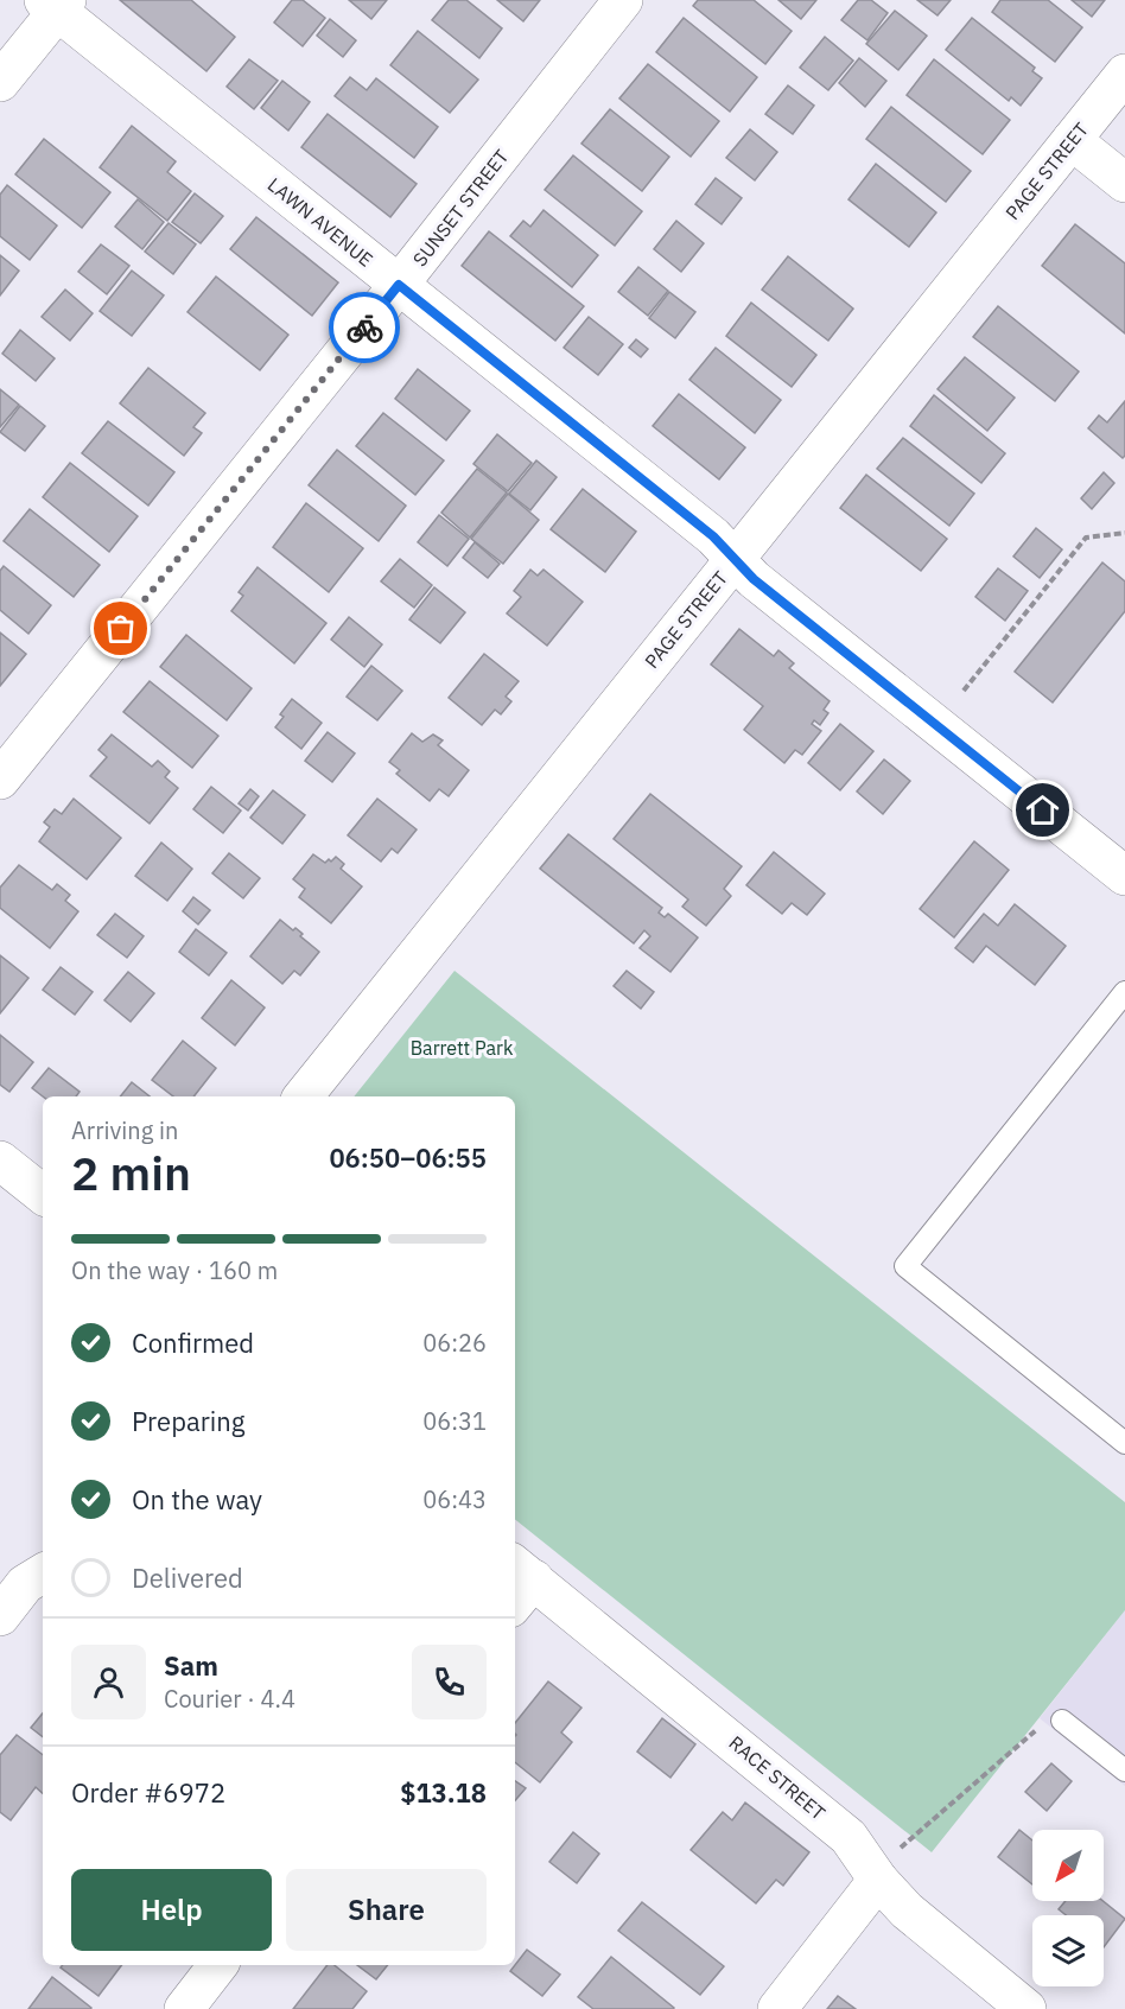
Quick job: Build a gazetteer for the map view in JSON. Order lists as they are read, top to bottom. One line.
{"streets":{"street":["PAGE STREET","SUNSET STREET","LAWN AVENUE","RACE STREET"]},"crossings":[["PAGE STREET","LAWN AVENUE"],["SUNSET STREET","LAWN AVENUE"]],"parks":["Barrett Park"],"north":"bottom left","page":{"heading":["2 min","Arriving in","06:50–06:55"],"panel":["Sam","Courier · 4.4","Order #6972","$13.18"],"bar":"On the way · 160 m","list":[["Confirmed","06:26"],["Preparing","06:31"],["On the way","06:43"],"Delivered"],"buttons":["Help","Share"]}}
